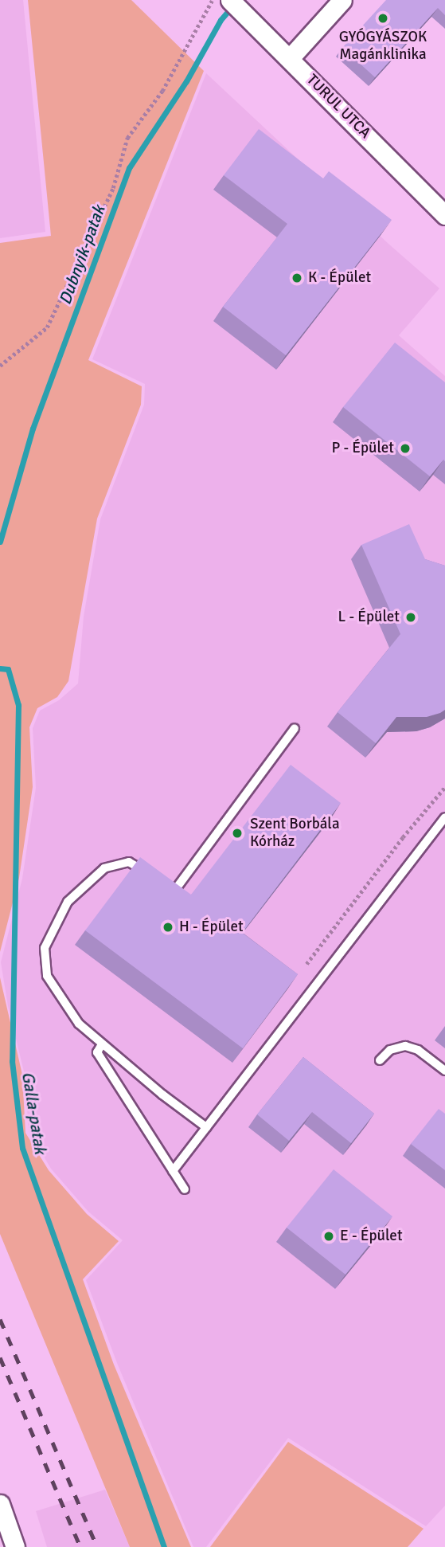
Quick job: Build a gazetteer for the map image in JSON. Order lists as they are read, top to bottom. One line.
{"streets":{"street":["TURUL UTCA"]},"water":["Dubnyik-patak","Galla-patak"],"places":["GYÓGYÁSZOK Magánklinika","K - Épület","P - Épület","L - Épület","Szent Borbála Kórház","H - Épület","E - Épület"]}
